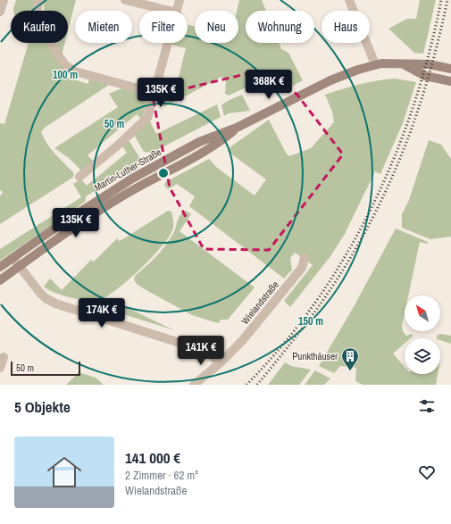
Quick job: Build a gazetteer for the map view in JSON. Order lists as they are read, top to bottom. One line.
{"streets":{"main road":["Martin-Luther-Straße"],"street":["Wielandstraße"]},"places":{"building":["Punkthäuser"]},"scale_bar":"50 m","north":"top left","page":{"chip":["Kaufen","Mieten","Filter","Neu","Wohnung","Haus"],"price":["368K €","135K €","135K €","174K €","141K €"],"scale":"50 m","heading":"5 Objekte","list":[{"name":"141 000 €","note":"2 Zimmer · 62 m² · Wielandstraße"}]},"rings":["100 m","50 m","150 m"]}
